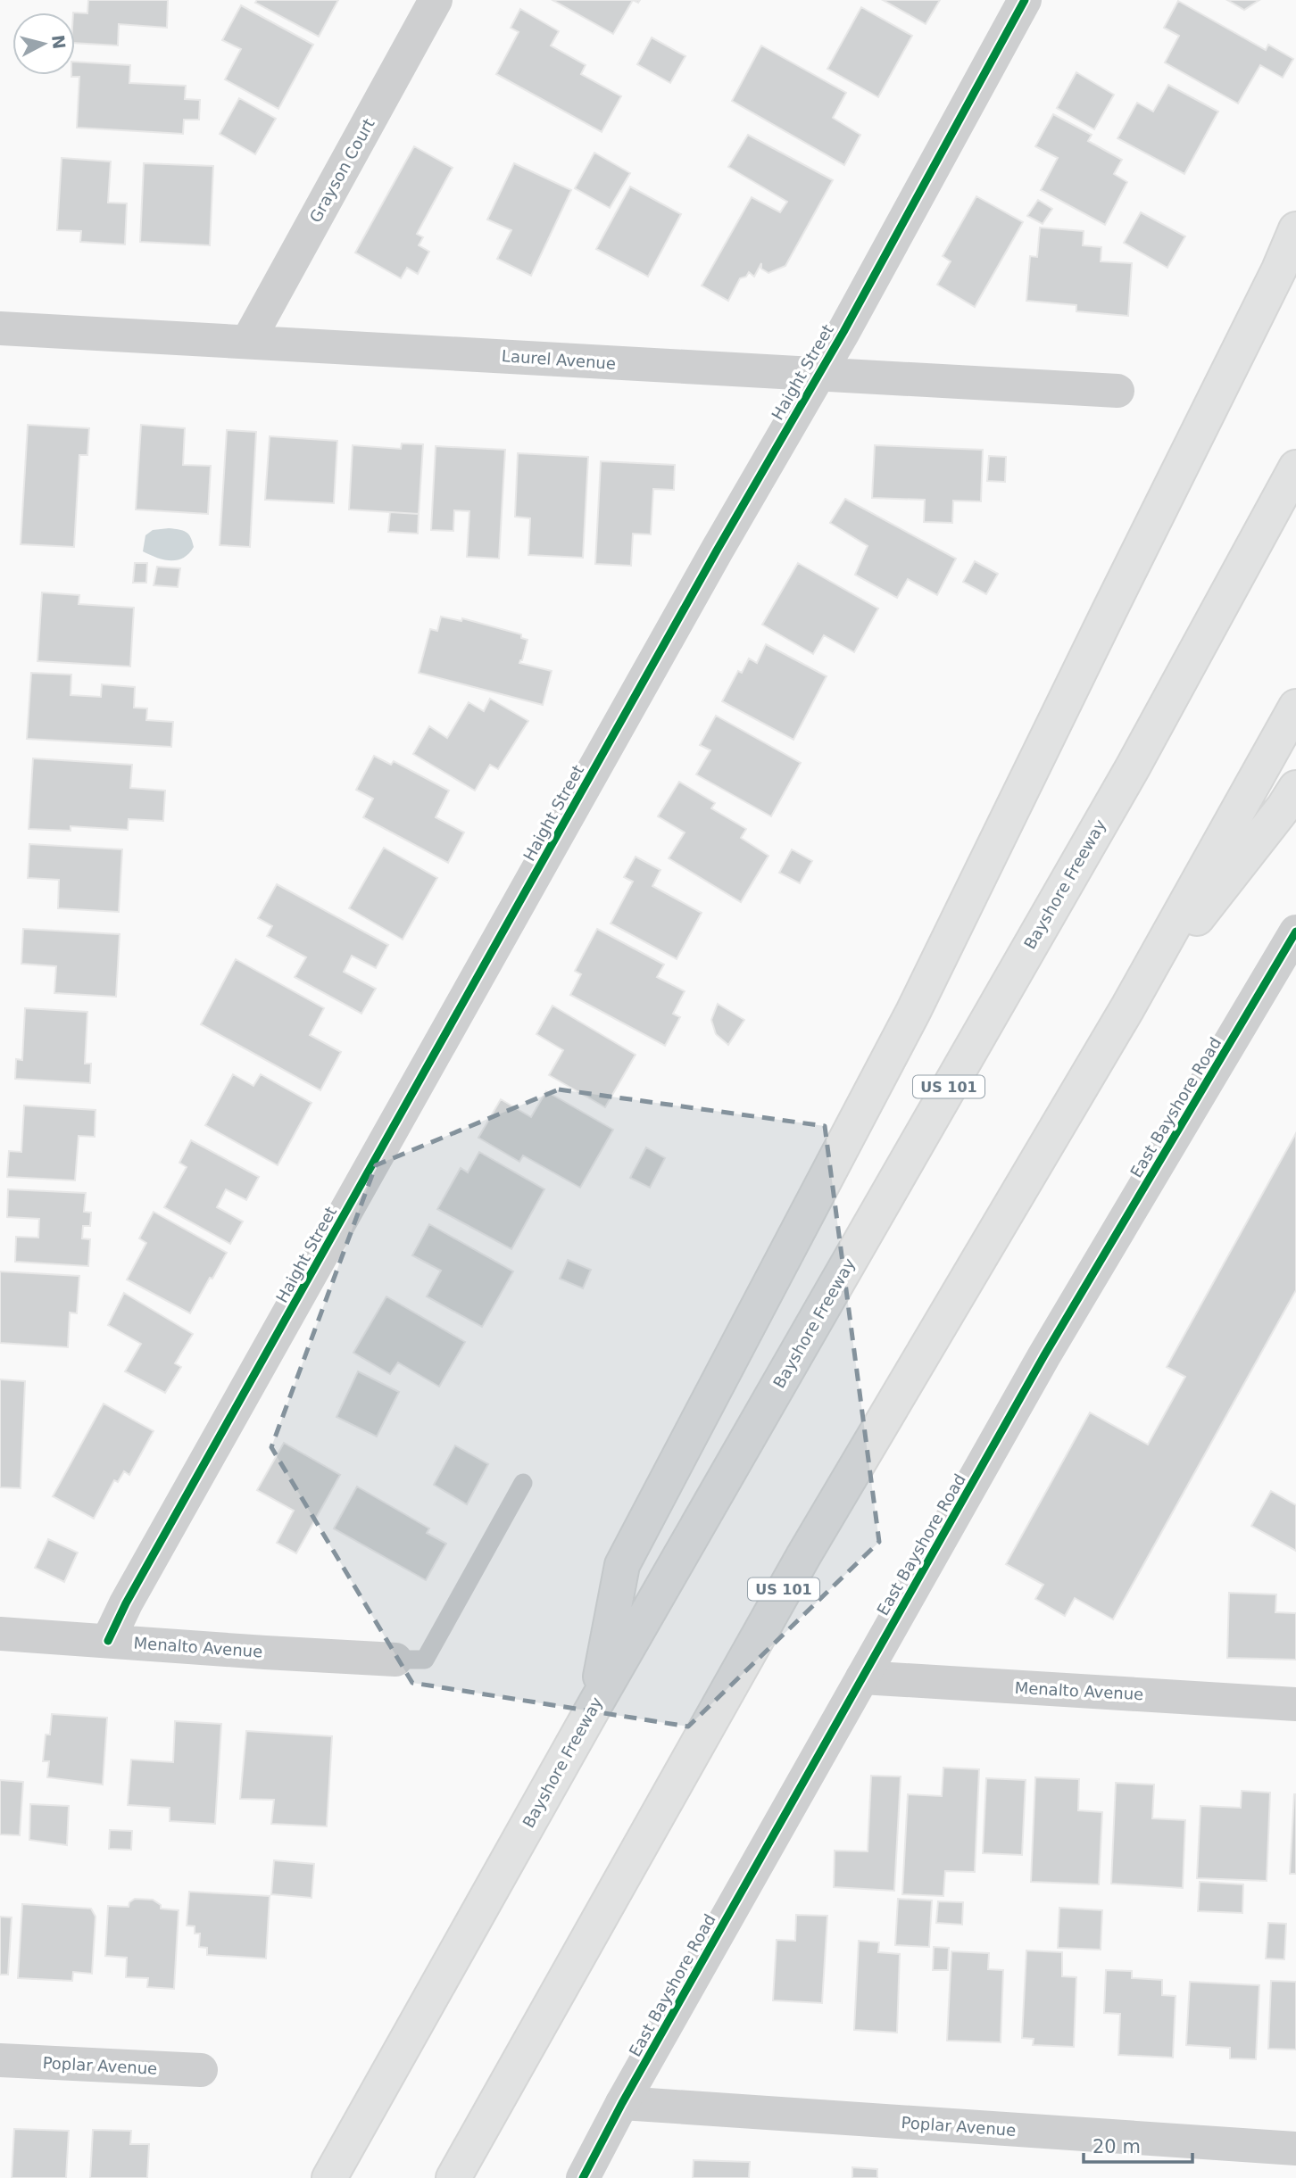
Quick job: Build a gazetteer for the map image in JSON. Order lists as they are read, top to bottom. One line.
{"streets":{"highway":["Bayshore Freeway","US 101"],"street":["Grayson Court","Laurel Avenue","Haight Street","East Bayshore Road","Menalto Avenue","Poplar Avenue"]},"crossings":[["Grayson Court","Laurel Avenue"],["Laurel Avenue","Haight Street"],["Haight Street","Menalto Avenue"],["East Bayshore Road","Menalto Avenue"],["East Bayshore Road","Poplar Avenue"]],"scale_bar":"20 m","north":"right"}
